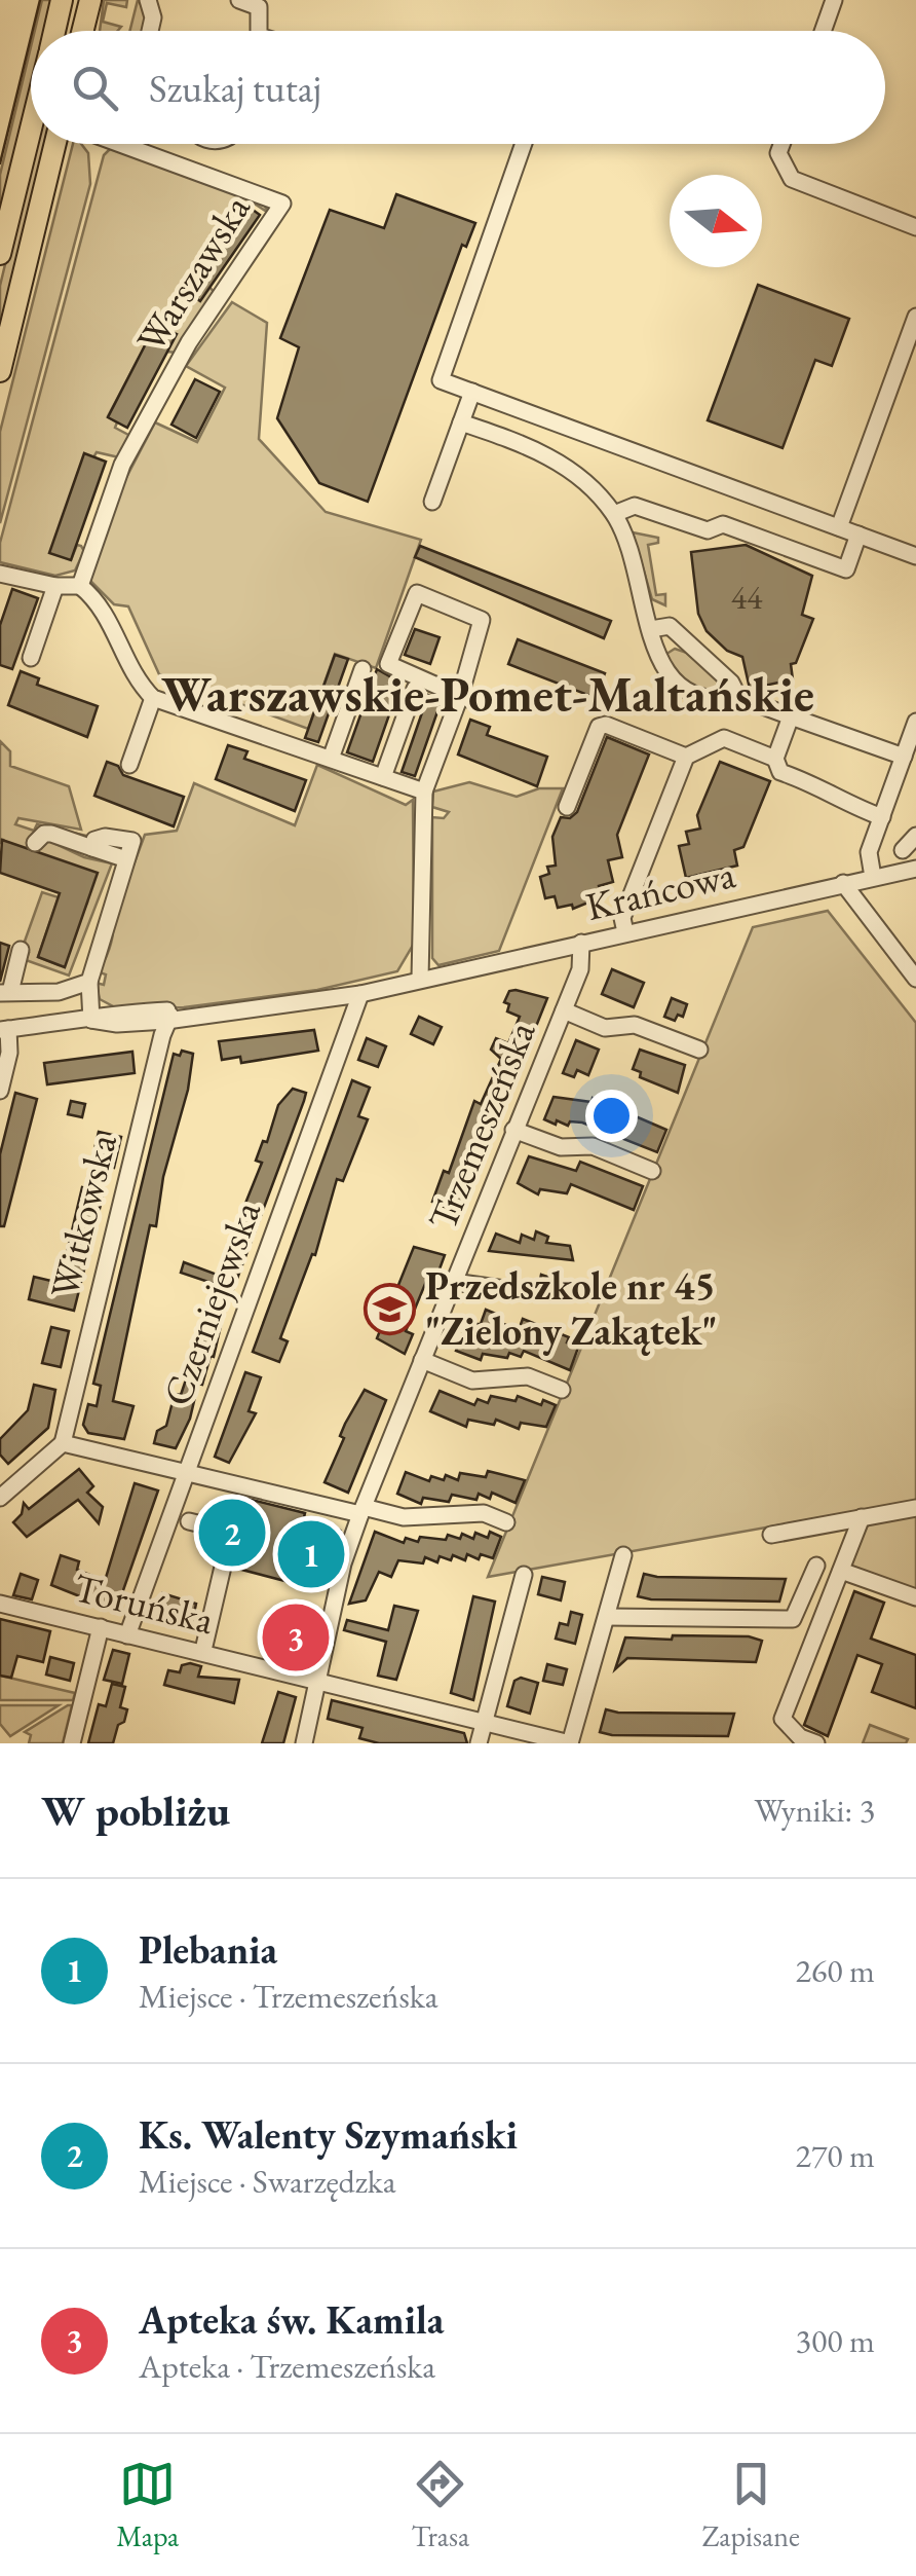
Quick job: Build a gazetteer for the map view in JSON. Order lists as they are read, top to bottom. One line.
{"streets":{"street":["Warszawska","Krańcowa","Trzemeszeńska","Witkowska","Czerniejewska","Toruńska"]},"crossings":[["Krańcowa","Trzemeszeńska"],["Krańcowa","Witkowska"],["Krańcowa","Czerniejewska"],["Trzemeszeńska","Toruńska"],["Czerniejewska","Toruńska"]],"districts":["Warszawskie-Pomet-Maltańskie"],"places":{"school or university":["Przedszkole nr 45 \"Zielony Zakątek\""]},"house_numbers":["44"],"north":"right","page":{"search":"Szukaj tutaj","pins":["2","1","3"],"heading":["W pobliżu","Wyniki: 3"],"list":[{"mark":"1","name":"Plebania","note":"Miejsce · Trzemeszeńska","value":"260 m"},{"mark":"2","name":"Ks. Walenty Szymański","note":"Miejsce · Swarzędzka","value":"270 m"},{"mark":"3","name":"Apteka św. Kamila","note":"Apteka · Trzemeszeńska","value":"300 m"}],"nav":["Mapa","Trasa","Zapisane"]}}
